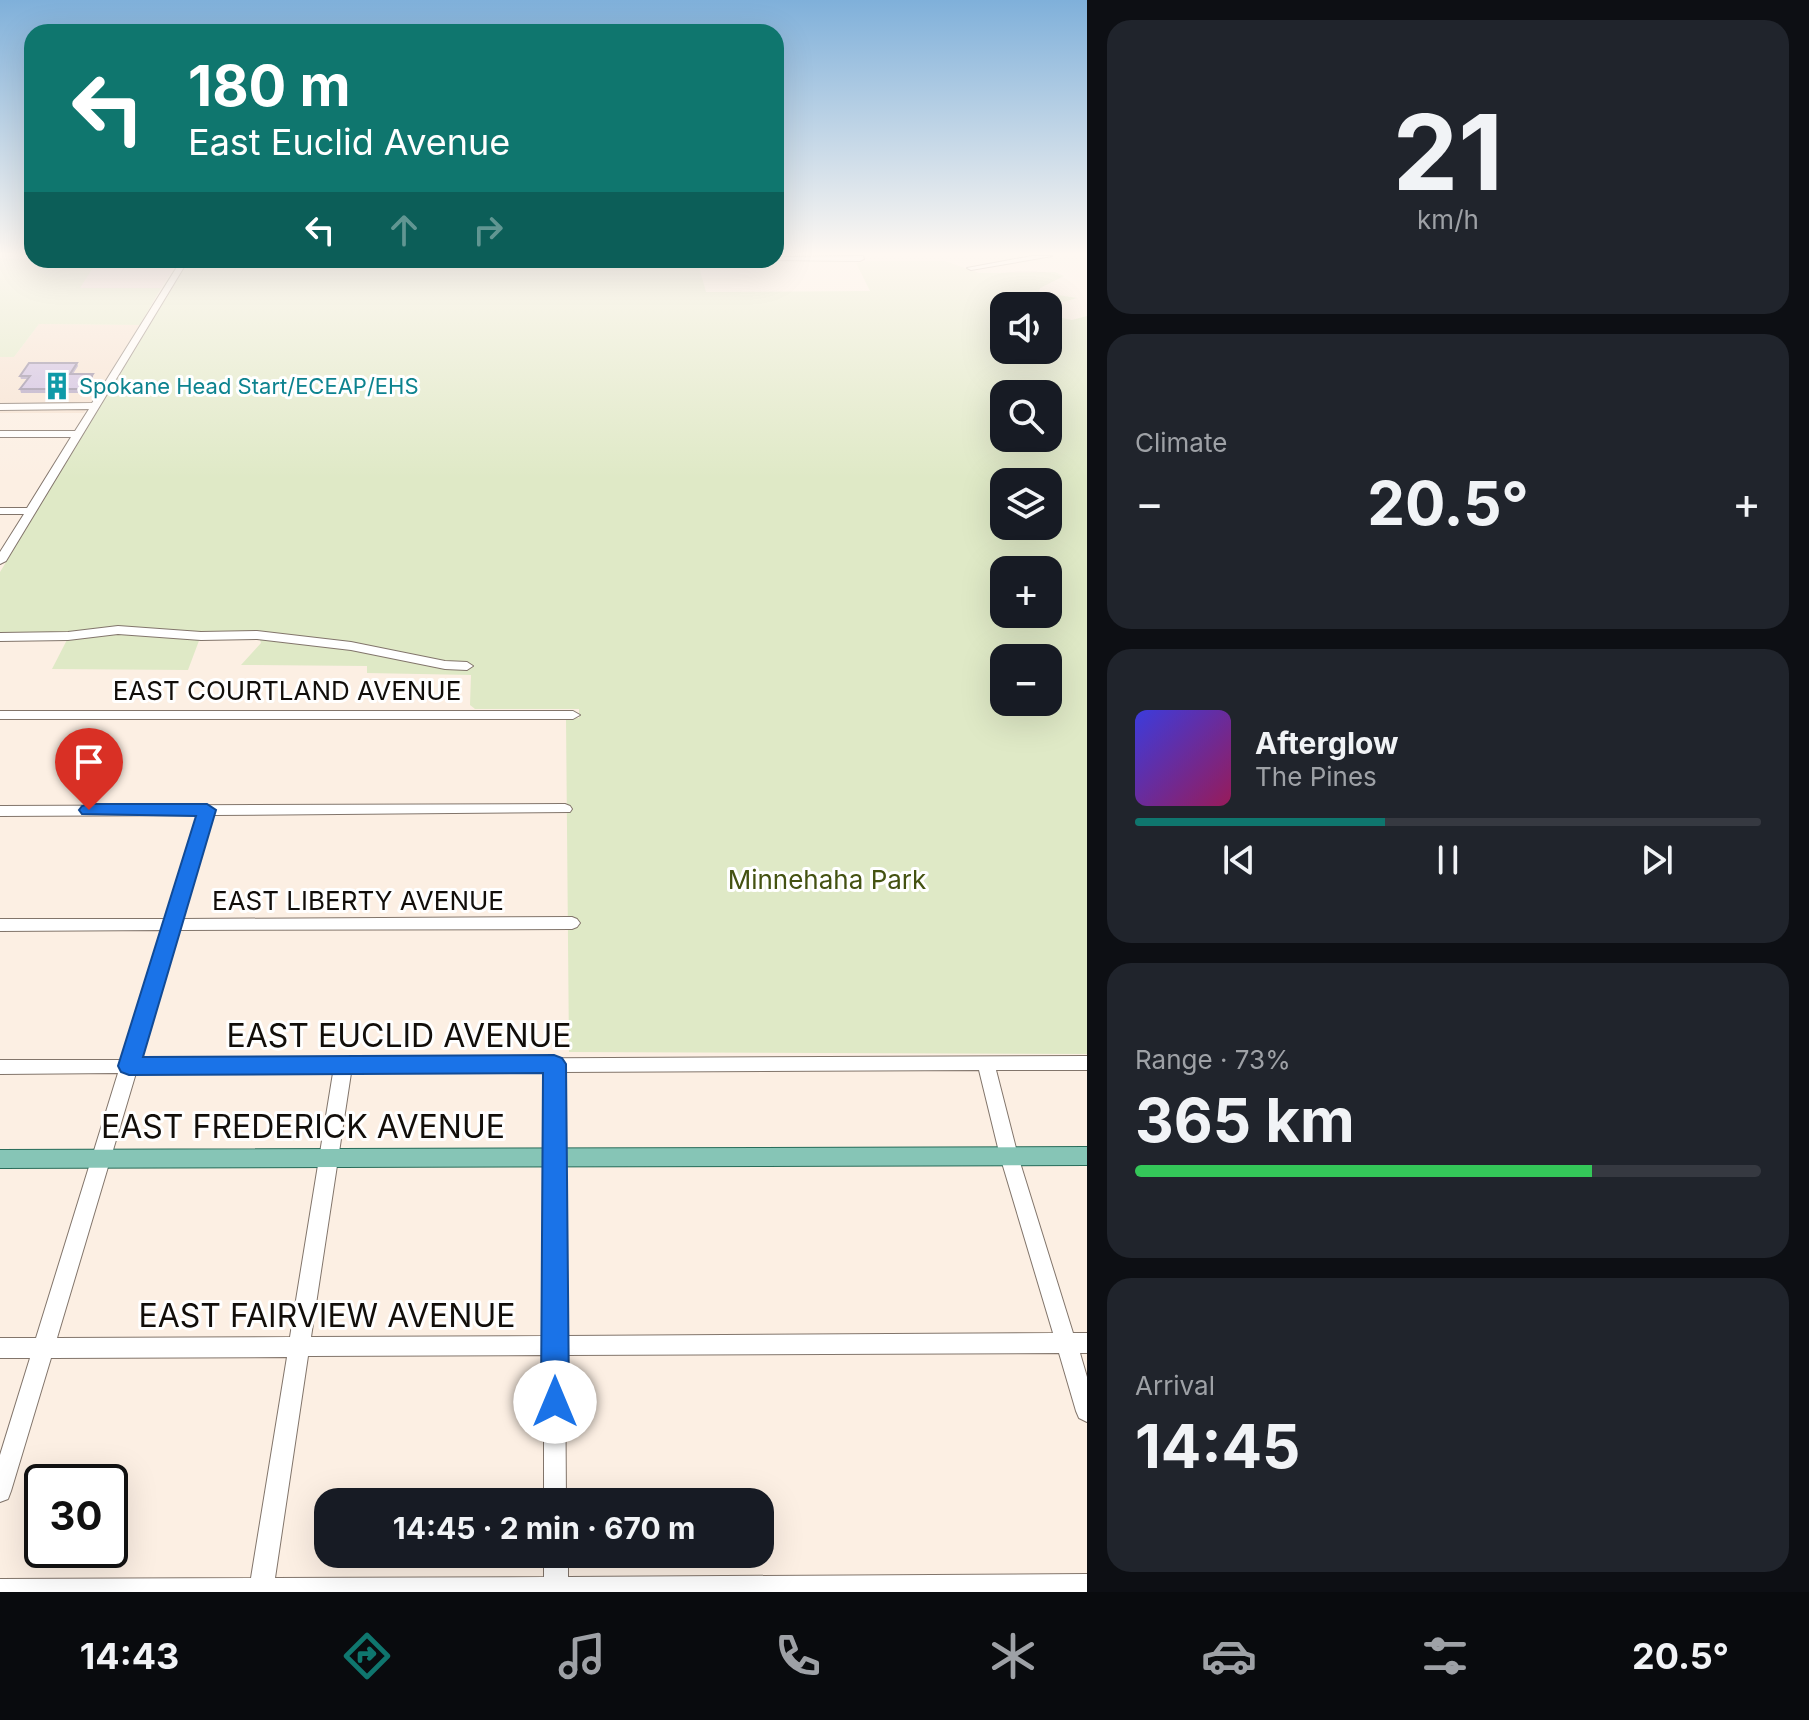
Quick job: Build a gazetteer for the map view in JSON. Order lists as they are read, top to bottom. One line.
{"streets":{"main road":["EAST FREDERICK AVENUE"],"street":["EAST COURTLAND AVENUE","EAST LIBERTY AVENUE","EAST EUCLID AVENUE","EAST FAIRVIEW AVENUE"]},"parks":["Minnehaha Park"],"places":{"building":["Spokane Head Start/ECEAP/EHS"]},"page":{"tile":[["21","km/h"],"Climate",["Range · 73%","365 km"],["Arrival","14:45"]],"turn":["180 m","East Euclid Avenue"],"map_buttons":["+","−"],"heat":["−","20.5°","+"],"song":["Afterglow","The Pines"],"limit":"30","trip":"14:45 · 2 min · 670 m","tabs":["14:43","20.5°"]}}
